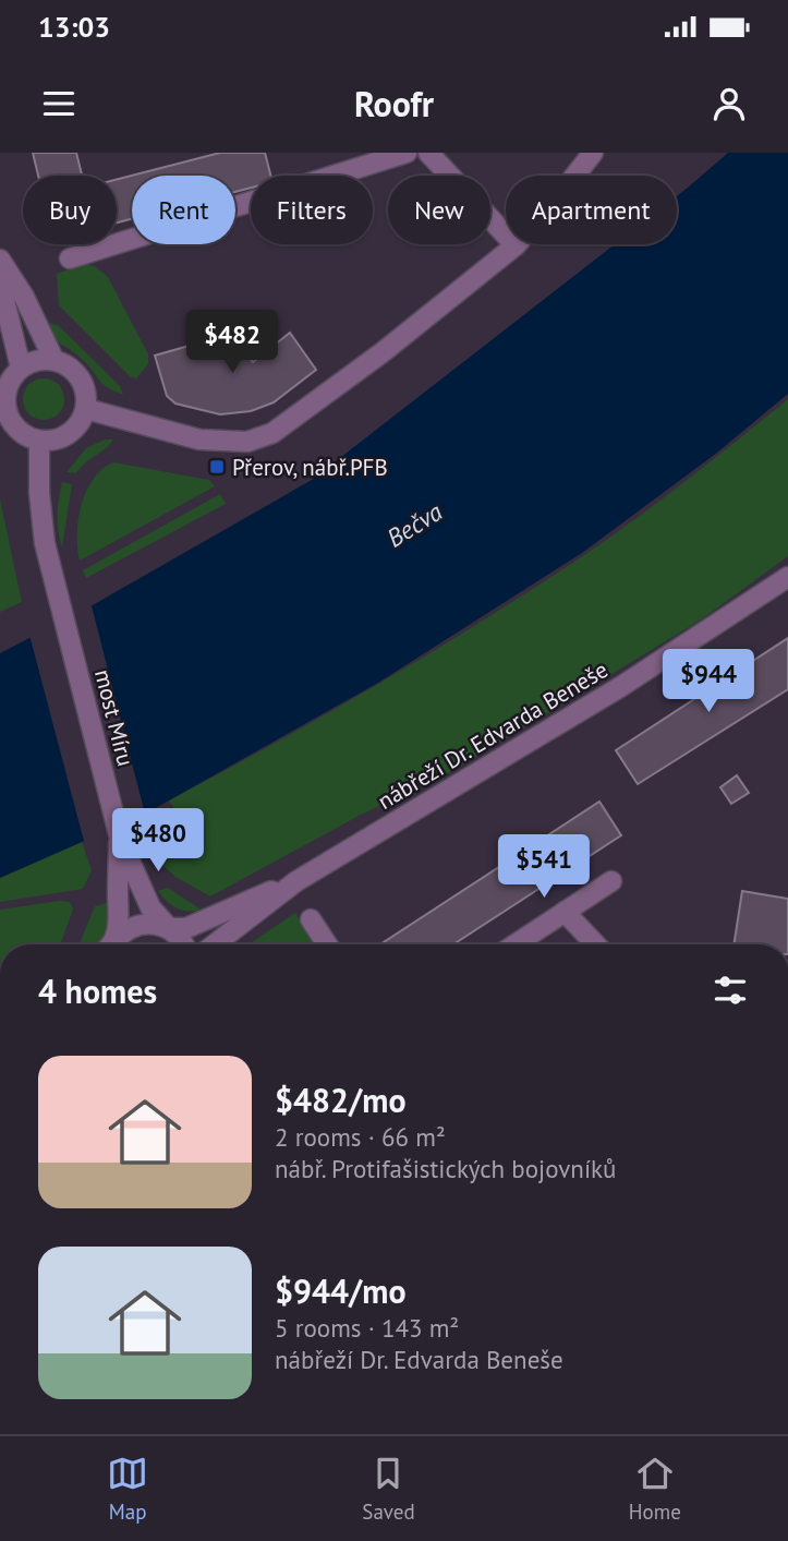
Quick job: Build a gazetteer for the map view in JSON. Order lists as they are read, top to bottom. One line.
{"streets":{"street":["most Míru","nábřeží Dr. Edvarda Beneše"]},"crossings":[["most Míru","nábřeží Dr. Edvarda Beneše"]],"water":["Bečva"],"places":{"transit":["Přerov, nábř.PFB"]},"page":{"status":"13:03","header":"Roofr","chip":["Buy","Rent","Filters","New","Apartment"],"price":["$482","$944","$480","$541"],"heading":"4 homes","list":[{"name":"$482/mo","note":"2 rooms · 66 m² · nábř. Protifašistických bojovníků"},{"name":"$944/mo","note":"5 rooms · 143 m² · nábřeží Dr. Edvarda Beneše"}],"tabs":["Map","Saved","Home"]}}
